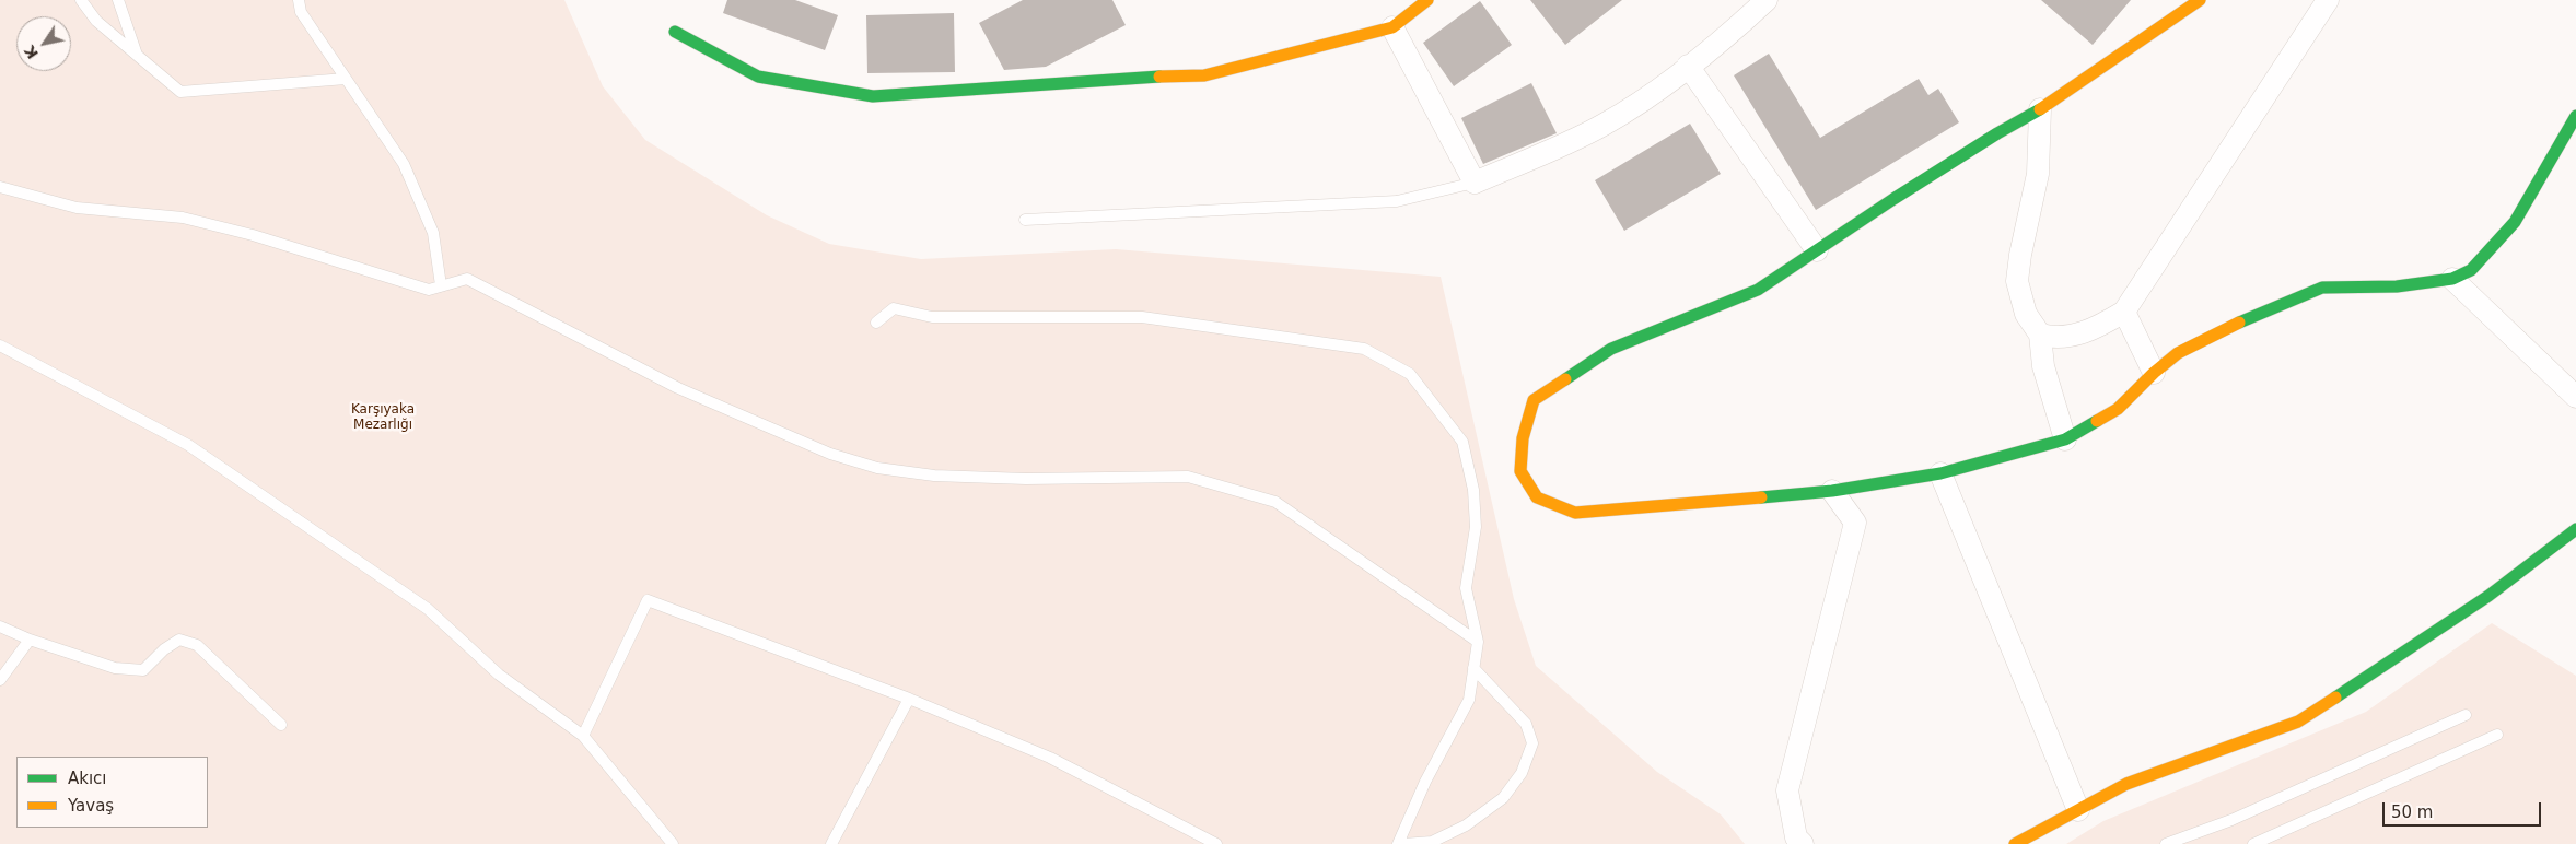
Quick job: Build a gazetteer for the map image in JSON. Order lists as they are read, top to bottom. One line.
{"parks":["Karşıyaka Mezarlığı"],"legend":["Akıcı","Yavaş"],"scale_bar":"50 m","north":"bottom left"}
